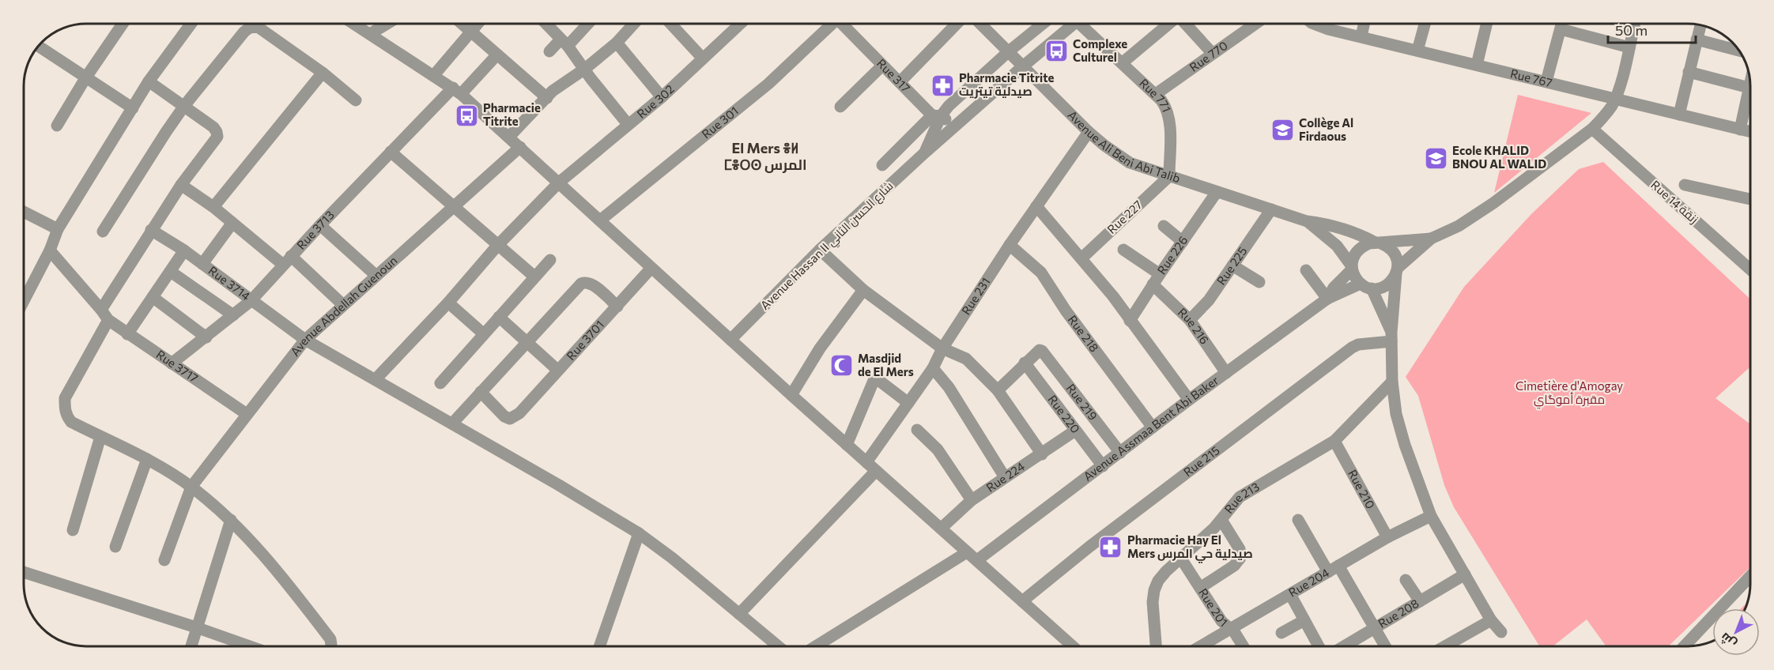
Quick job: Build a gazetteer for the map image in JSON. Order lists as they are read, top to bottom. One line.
{"streets":{"street":["Rue 770","Rue 317","Rue 767","Rue 771","Rue 302","Rue 301","Avenue Ali Beni Abi Talib","Rue 14 زنقة","Rue 227","Rue 3713","Avenue Hassan II شارع الحسن الثاني","Rue 226","Rue 225","Rue 3714","Rue 231","Avenue Abdellah Guenoun","Rue 216","Rue 218","Rue 3701","Rue 3717","Rue 219","Rue 220","Avenue Assmaa Bent Abi Baker","Rue 215","Rue 224","Rue 210","Rue 213","Rue 204","Rue 201","Rue 208"]},"crossings":[["Rue 770","Rue 771"],["Rue 317","Avenue Hassan II شارع الحسن الثاني"],["Rue 771","Avenue Ali Beni Abi Talib"],["Rue 771","Rue 227"],["Rue 302","Rue 3714"],["Avenue Ali Beni Abi Talib","Rue 227"],["Avenue Ali Beni Abi Talib","Avenue Hassan II شارع الحسن الثاني"],["Avenue Ali Beni Abi Talib","Rue 226"],["Avenue Ali Beni Abi Talib","Rue 225"],["Avenue Ali Beni Abi Talib","Rue 231"],["Avenue Ali Beni Abi Talib","Avenue Assmaa Bent Abi Baker"],["Rue 3713","Rue 3714"],["Rue 3713","Rue 3717"],["Rue 226","Rue 216"],["Rue 225","Rue 216"],["Rue 3714","Avenue Abdellah Guenoun"],["Rue 231","Rue 218"],["Avenue Abdellah Guenoun","Rue 3717"],["Rue 216","Avenue Assmaa Bent Abi Baker"],["Rue 218","Avenue Assmaa Bent Abi Baker"],["Rue 219","Rue 220"],["Rue 219","Avenue Assmaa Bent Abi Baker"],["Rue 220","Avenue Assmaa Bent Abi Baker"],["Rue 220","Rue 224"],["Rue 210","Rue 213"],["Rue 210","Rue 204"],["Rue 213","Rue 201"],["Rue 204","Rue 201"]],"districts":["El Mers ⴻⵍ ⵎⴻⵔⵙ المرس"],"parks":["Cimetière d'Amogay مقبرة أموگاي"],"places":{"bus stop":["Complexe Culturel","Pharmacie Titrite"],"pharmacy":["Pharmacie Titrite صيدلية تيتريت","Pharmacie Hay El Mers صيدلية حي المرس"],"school or university":["Collège Al Firdaous","Ecole KHALID BNOU AL WALID"],"mosque":["Masdjid de El Mers"]},"scale_bar":"50 m","north":"bottom left"}
